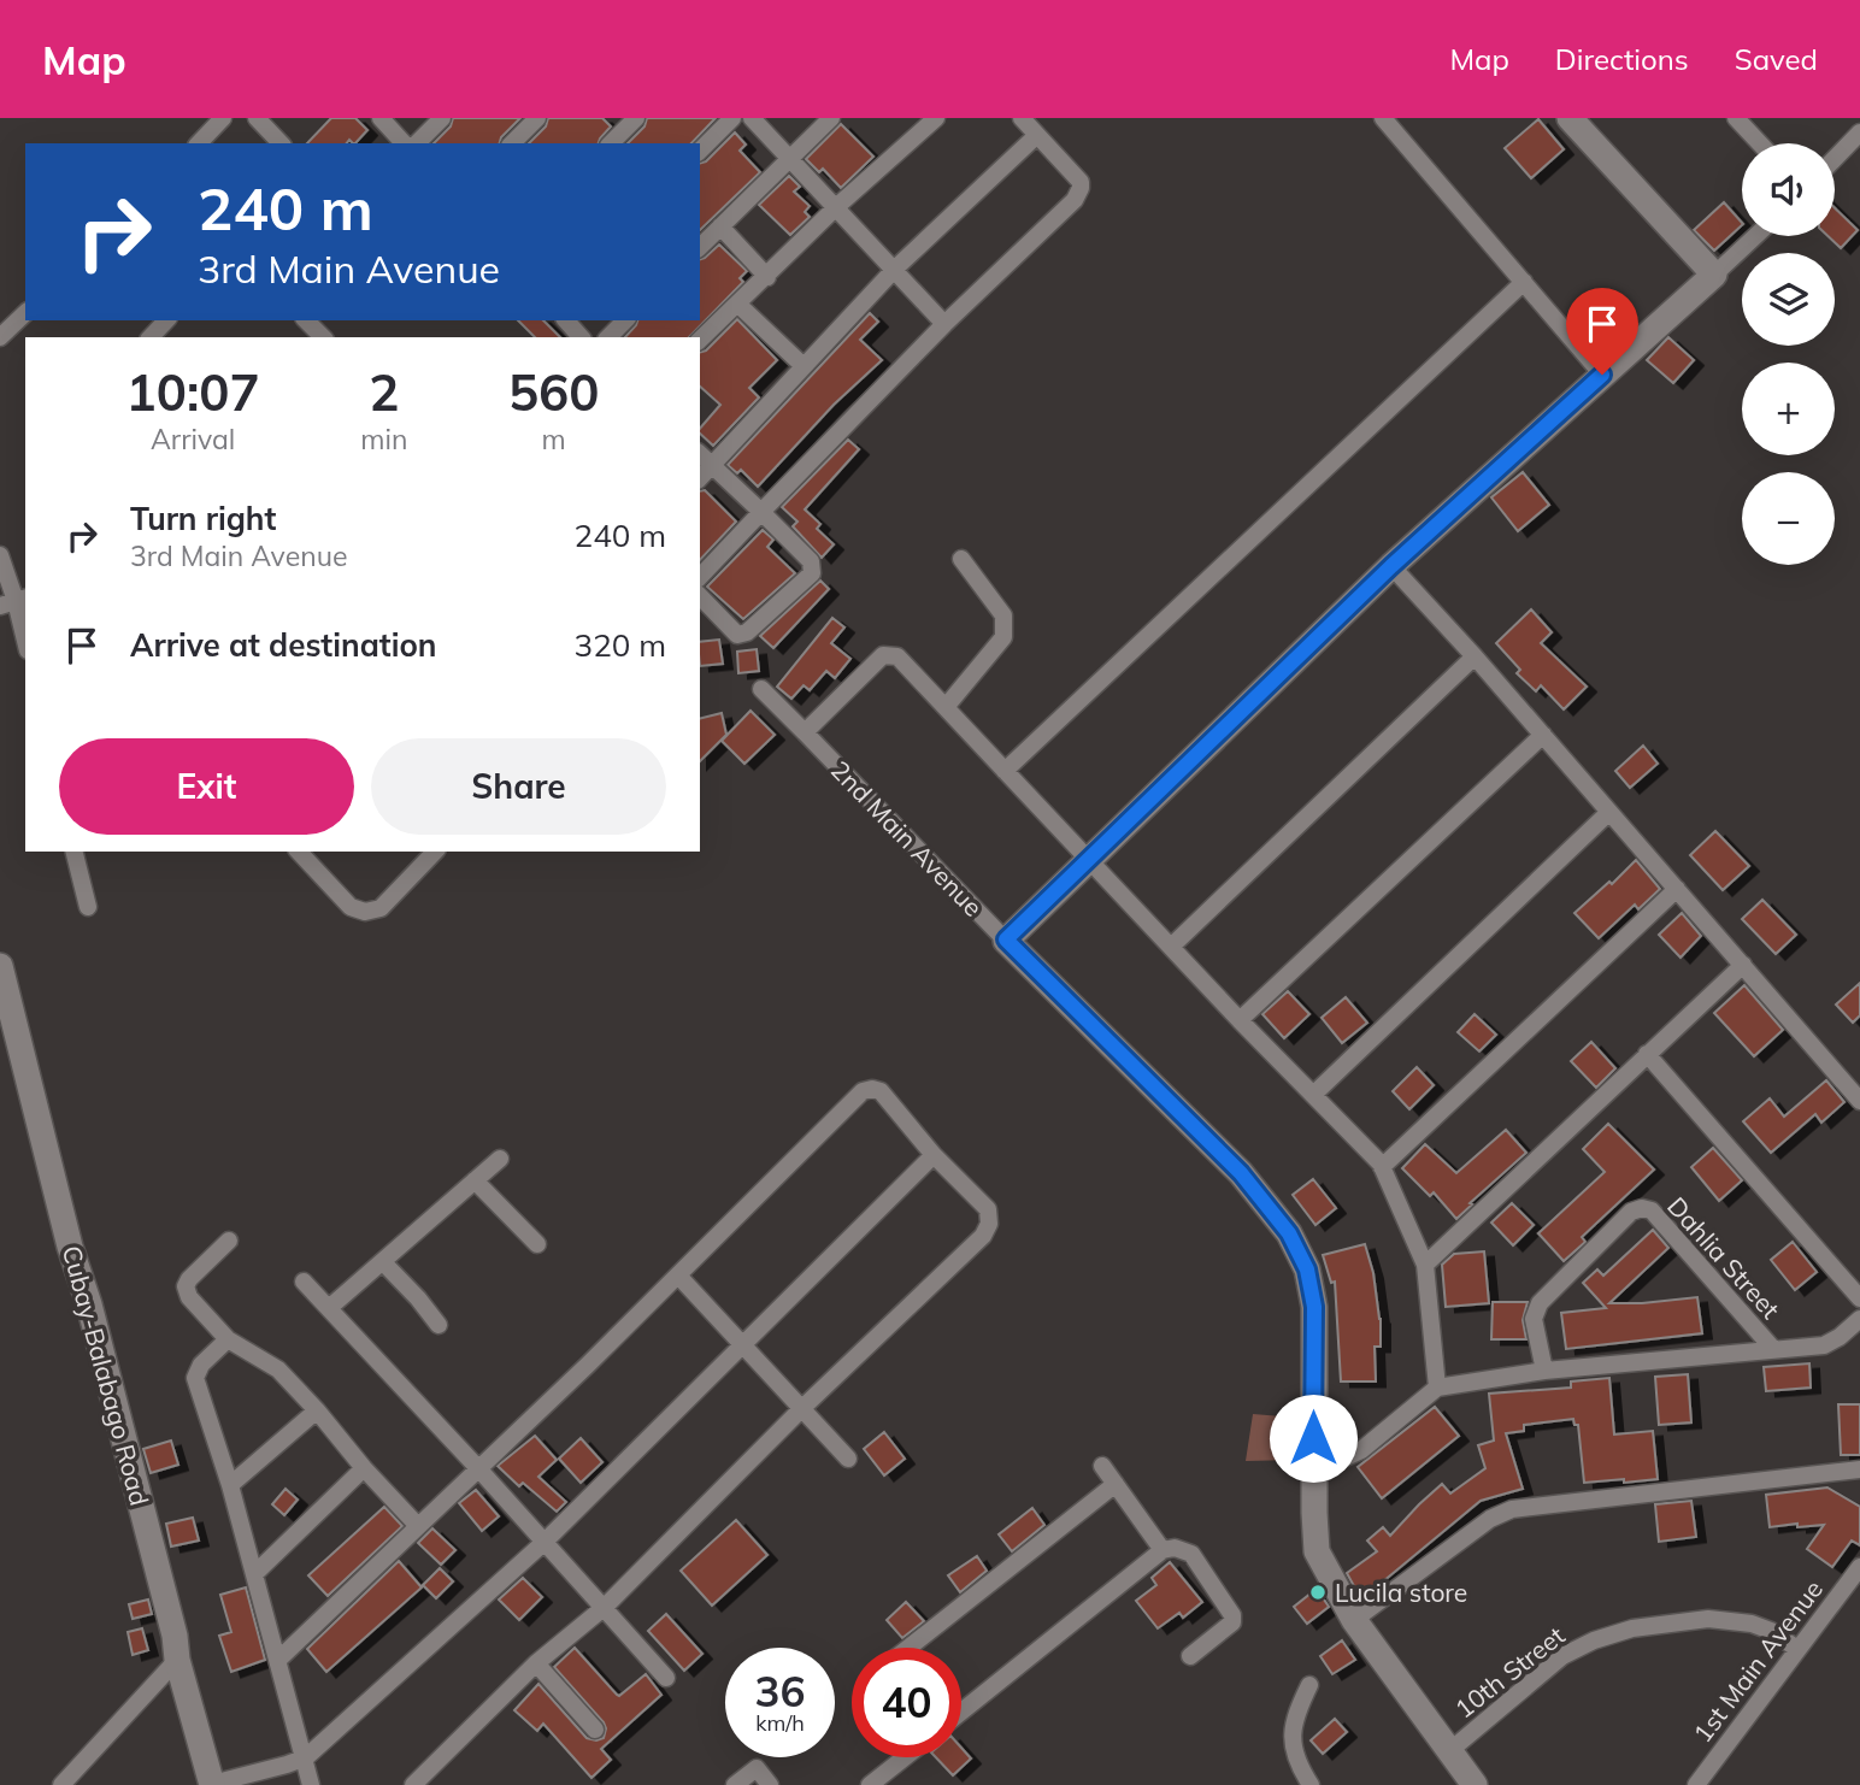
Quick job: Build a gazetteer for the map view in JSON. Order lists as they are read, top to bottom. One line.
{"streets":{"street":["2nd Main Avenue","Dahlia Street","Cubay-Balabago Road","1st Main Avenue","10th Street"]},"crossings":[["2nd Main Avenue","10th Street"],["1st Main Avenue","10th Street"]],"places":["Lucila store"],"page":{"header":"Map","nav":["Map","Directions","Saved"],"map_buttons":["+","−"],"turn":["240 m","3rd Main Avenue"],"eta":["10:07","Arrival","2","min","560","m"],"list":[{"name":"Turn right","note":"3rd Main Avenue","value":"240 m"},{"name":"Arrive at destination","value":"320 m"}],"buttons":["Exit","Share"],"speed":"36 km/h","limit":"40"}}
